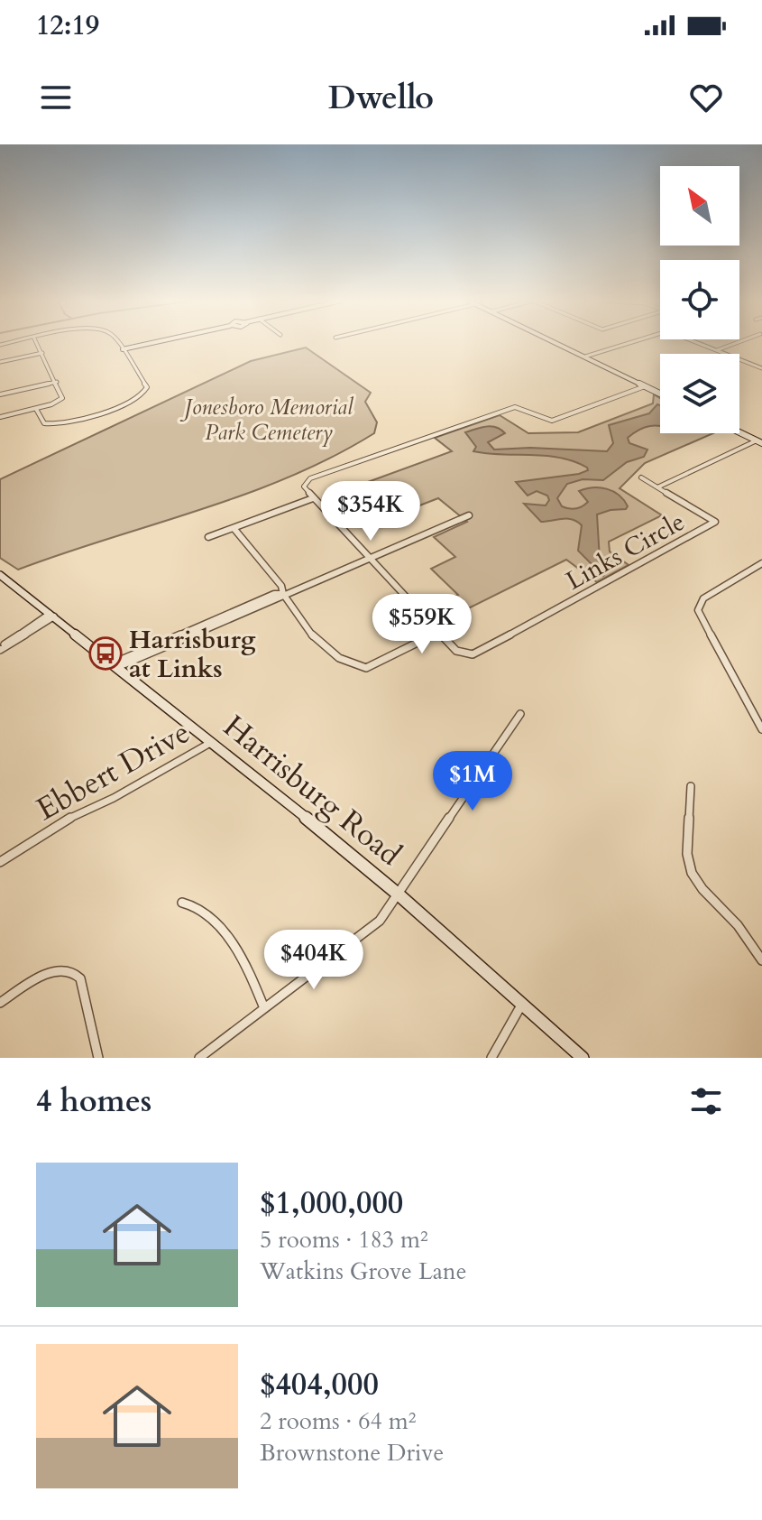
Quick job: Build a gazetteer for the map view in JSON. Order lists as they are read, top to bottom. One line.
{"streets":{"street":["Links Circle","Ebbert Drive","Harrisburg Road"]},"crossings":[["Ebbert Drive","Harrisburg Road"]],"parks":["Jonesboro Memorial Park Cemetery"],"places":{"bus stop":["Harrisburg at Links"]},"north":"top left","page":{"status":"12:19","header":"Dwello","price":["$354K","$559K","$1M","$404K"],"heading":"4 homes","list":[{"name":"$1,000,000","note":"5 rooms · 183 m² · Watkins Grove Lane"},{"name":"$404,000","note":"2 rooms · 64 m² · Brownstone Drive"}]}}
